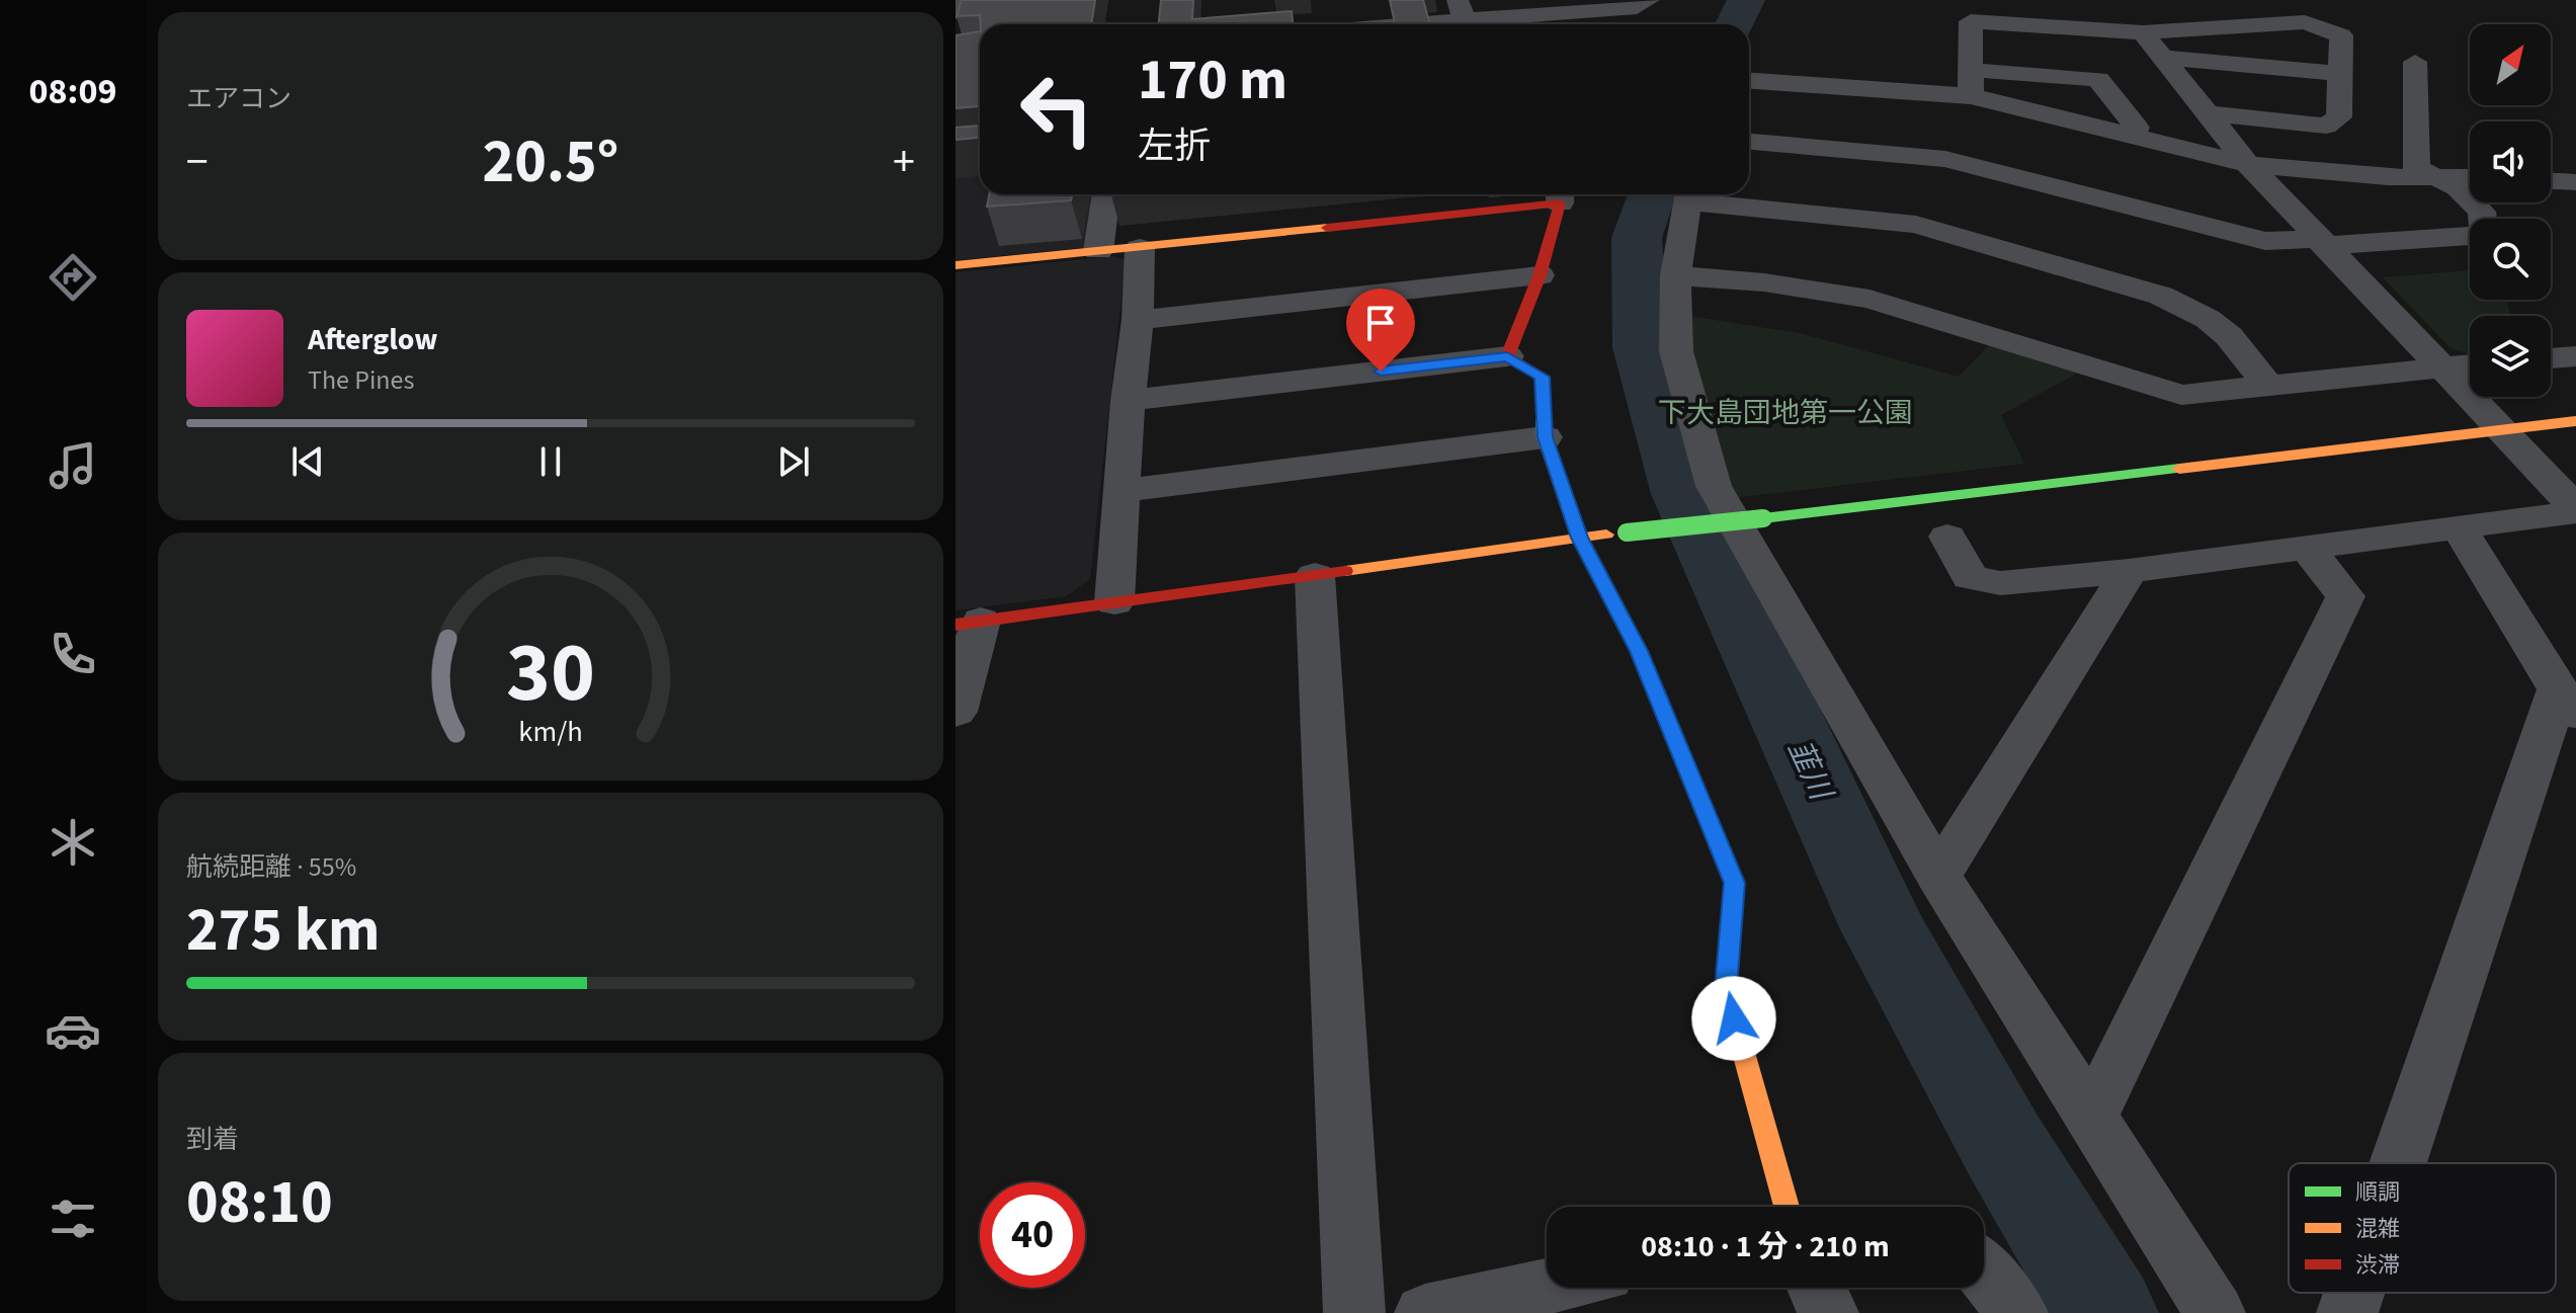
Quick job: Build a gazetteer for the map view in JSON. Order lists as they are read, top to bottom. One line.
{"water":["韮川"],"parks":["下大島団地第一公園"],"legend":["順調","混雑","渋滞"],"north":"top right","page":{"tabs":"08:09","tile":["エアコン",["航続距離 · 55%","275 km"],["到着","08:10"]],"turn":["170 m","左折"],"heat":["−","20.5°","+"],"song":["Afterglow","The Pines"],"limit":"40","trip":"08:10 · 1 分 · 210 m","gauge":["30","km/h"]}}
